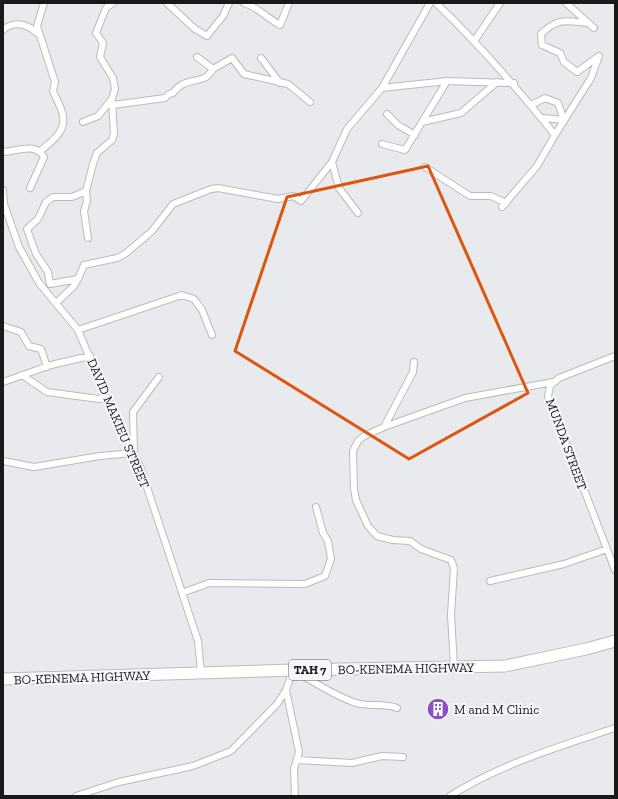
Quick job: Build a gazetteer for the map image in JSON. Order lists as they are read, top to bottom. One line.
{"streets":{"highway":["BO-KENEMA HIGHWAY","TAH 7"],"street":["DAVID MAKIEU STREET","MUNDA STREET"]},"crossings":[["DAVID MAKIEU STREET","BO-KENEMA HIGHWAY"]],"places":{"building":["M and M Clinic"]}}
